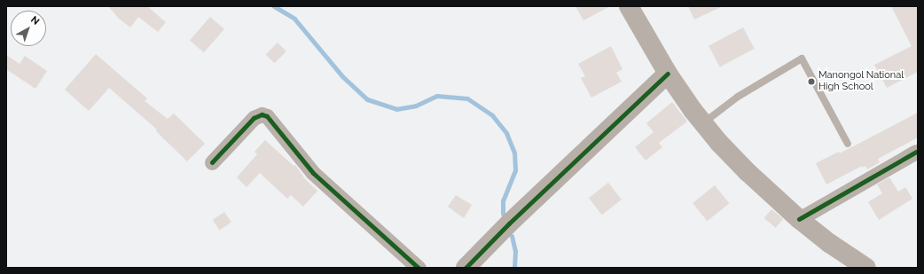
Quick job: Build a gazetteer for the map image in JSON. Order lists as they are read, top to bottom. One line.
{"places":["Manongol National High School"],"north":"top right"}
